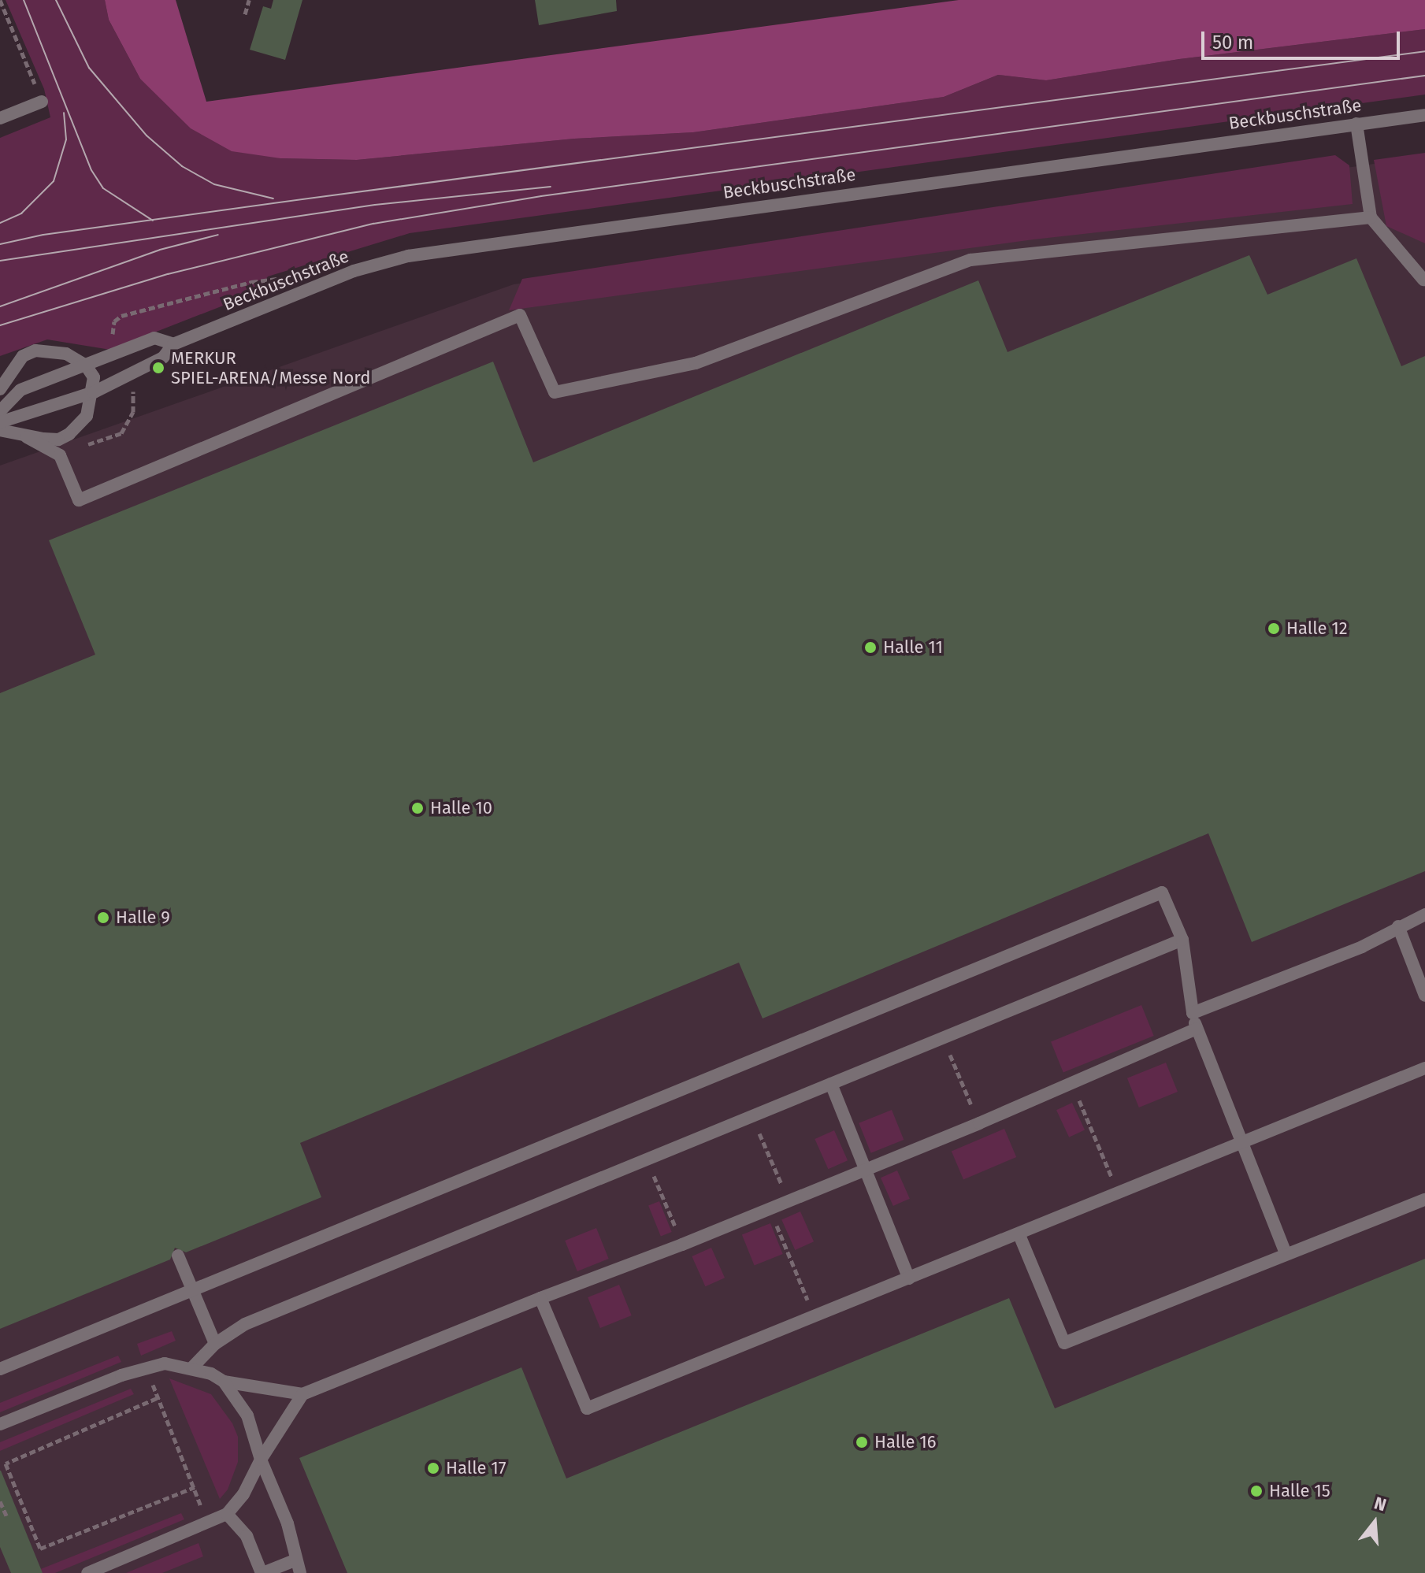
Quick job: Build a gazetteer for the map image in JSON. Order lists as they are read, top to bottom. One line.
{"streets":{"lane":["Beckbuschstraße"]},"places":["MERKUR SPIEL-ARENA/Messe Nord","Halle 12","Halle 11","Halle 10","Halle 9","Halle 16","Halle 17","Halle 15"],"scale_bar":"50 m","north":"top"}
